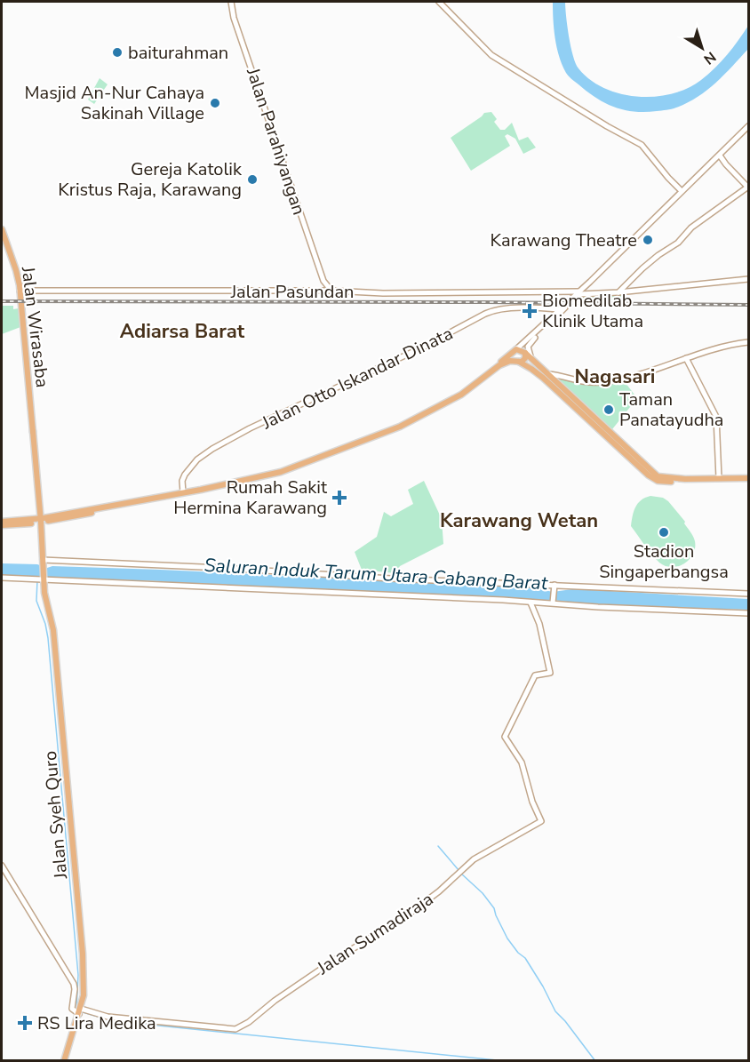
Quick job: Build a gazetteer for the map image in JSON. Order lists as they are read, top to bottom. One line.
{"streets":{"main road":["Jalan Wirasaba","Jalan Syeh Quro"],"street":["Jalan Parahiyangan","Jalan Pasundan","Jalan Otto Iskandar Dinata","Jalan Sumadiraja"]},"crossings":[["Jalan Parahiyangan","Jalan Pasundan"],["Jalan Pasundan","Jalan Wirasaba"],["Jalan Wirasaba","Jalan Syeh Quro"],["Jalan Syeh Quro","Jalan Sumadiraja"]],"districts":["Adiarsa Barat","Nagasari","Karawang Wetan"],"water":["Saluran Induk Tarum Utara Cabang Barat"],"places":{"other":["baiturahman","Masjid An-Nur Cahaya Sakinah Village","Gereja Katolik Kristus Raja, Karawang","Karawang Theatre","Taman Panatayudha","Stadion Singaperbangsa"],"health":["Biomedilab Klinik Utama","Rumah Sakit Hermina Karawang","RS Lira Medika"]},"north":"bottom right"}
